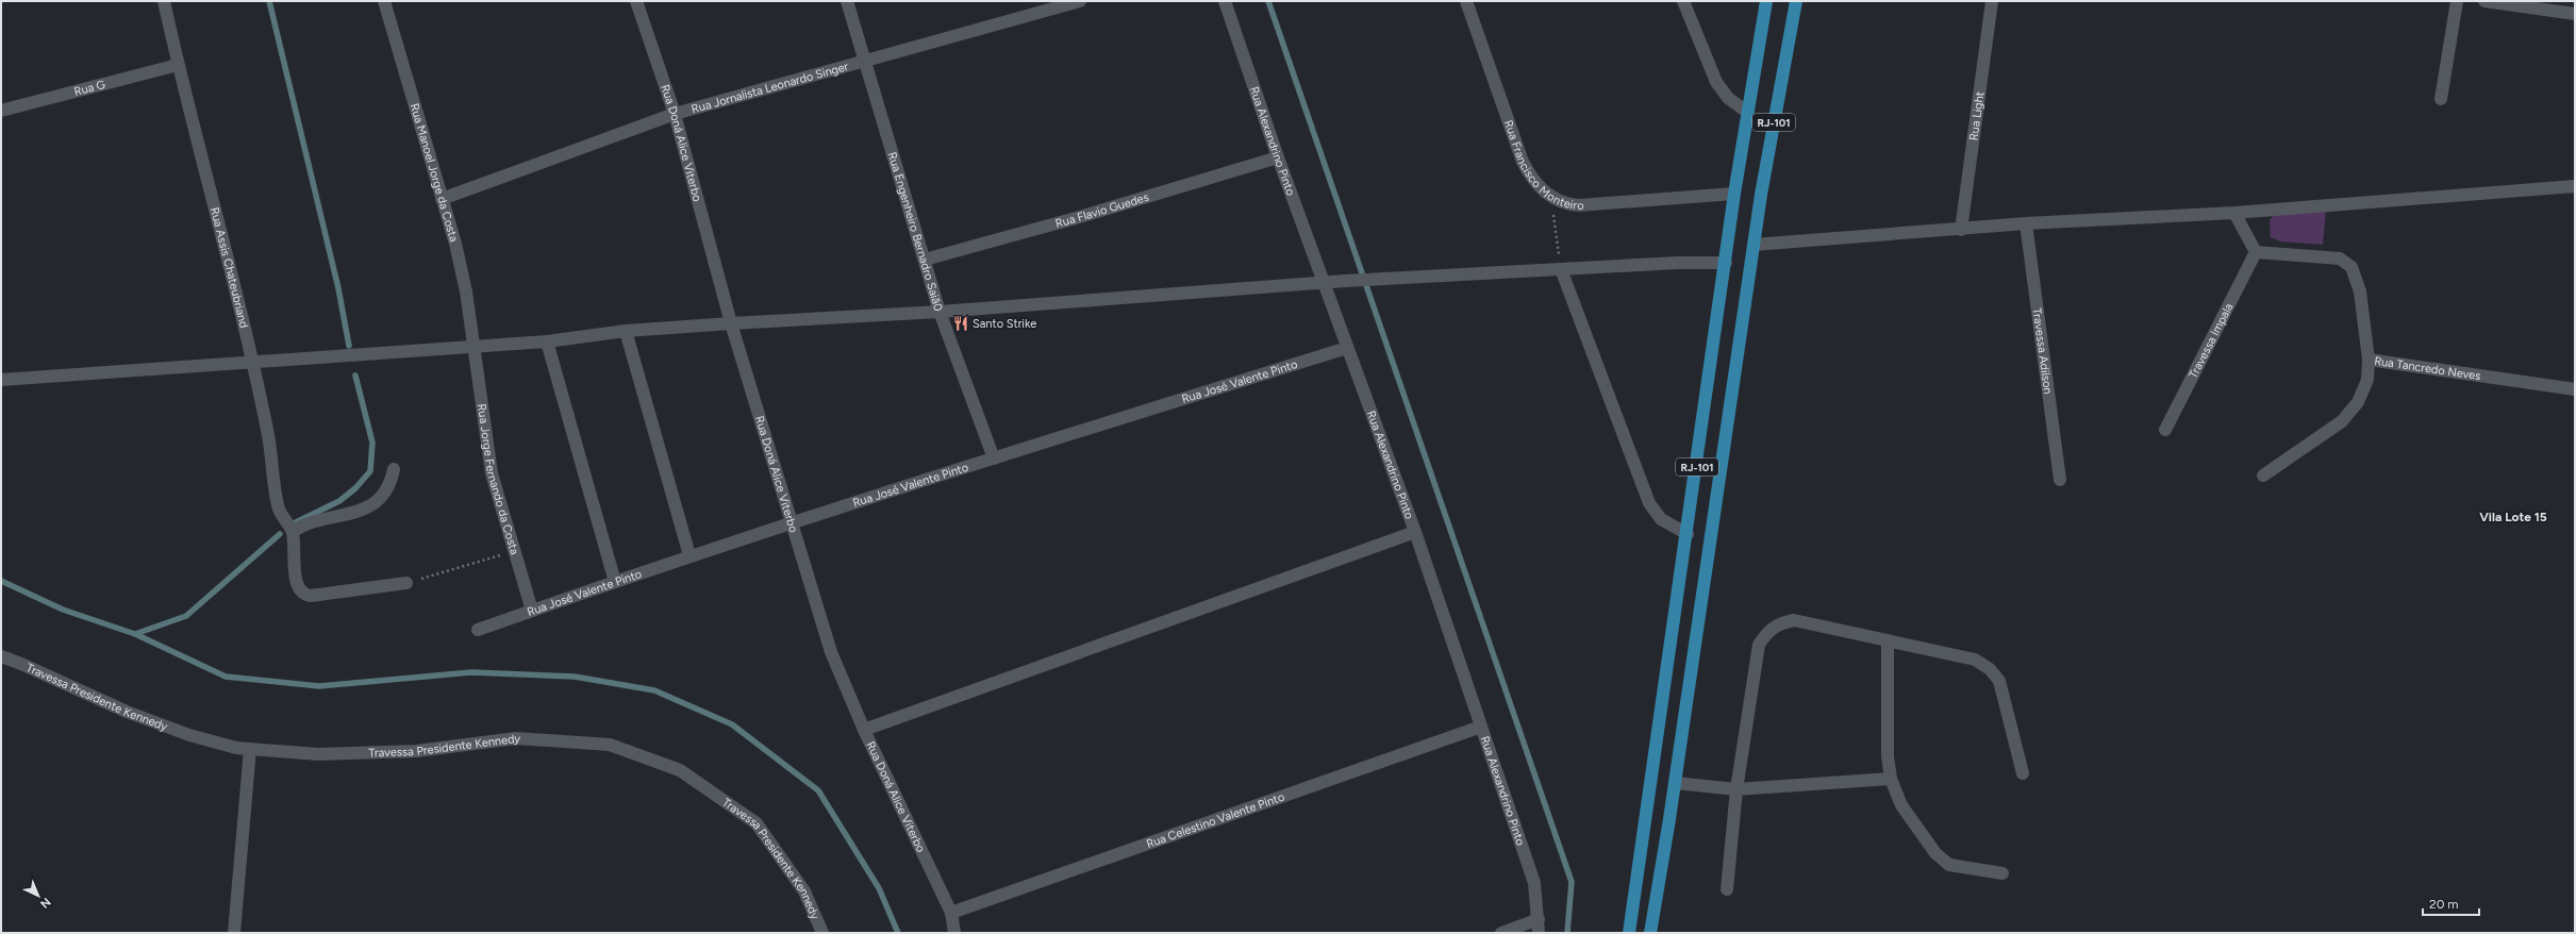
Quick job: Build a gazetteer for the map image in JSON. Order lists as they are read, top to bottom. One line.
{"streets":{"main road":["RJ-101"],"street":["Rua Jornalista Leonardo Singer","Rua G","Rua Light","Rua Alexandrino Pinto","Rua Doná Alice Viterbo","Rua Francisco Monteiro","Rua Manoel Jorge da Costa","Rua Flavio Guedes","Rua Engenheiro Bernadro Saiā0","Rua Assis Chateubriand","Travessa Impala","Travessa Adilson","Rua Tancredo Neves","Rua José Valente Pinto","Rua Jorge Fernando da Costa","Travessa Presidente Kennedy","Rua Celestino Valente Pinto"]},"crossings":[["Rua Jornalista Leonardo Singer","Rua Doná Alice Viterbo"],["Rua Jornalista Leonardo Singer","Rua Manoel Jorge da Costa"],["Rua Jornalista Leonardo Singer","Rua Engenheiro Bernadro Saiā0"],["Rua G","Rua Assis Chateubriand"],["RJ-101","Rua Francisco Monteiro"],["Rua Alexandrino Pinto","Rua Flavio Guedes"],["Rua Alexandrino Pinto","Rua José Valente Pinto"],["Rua Alexandrino Pinto","Rua Celestino Valente Pinto"],["Rua Doná Alice Viterbo","Rua José Valente Pinto"],["Rua Doná Alice Viterbo","Rua Celestino Valente Pinto"],["Rua Manoel Jorge da Costa","Rua Jorge Fernando da Costa"],["Rua Flavio Guedes","Rua Engenheiro Bernadro Saiā0"],["Rua Engenheiro Bernadro Saiā0","Rua José Valente Pinto"],["Rua José Valente Pinto","Rua Jorge Fernando da Costa"]],"districts":["Vila Lote 15"],"places":{"restaurant":["Santo Strike"]},"scale_bar":"20 m","north":"bottom right"}
